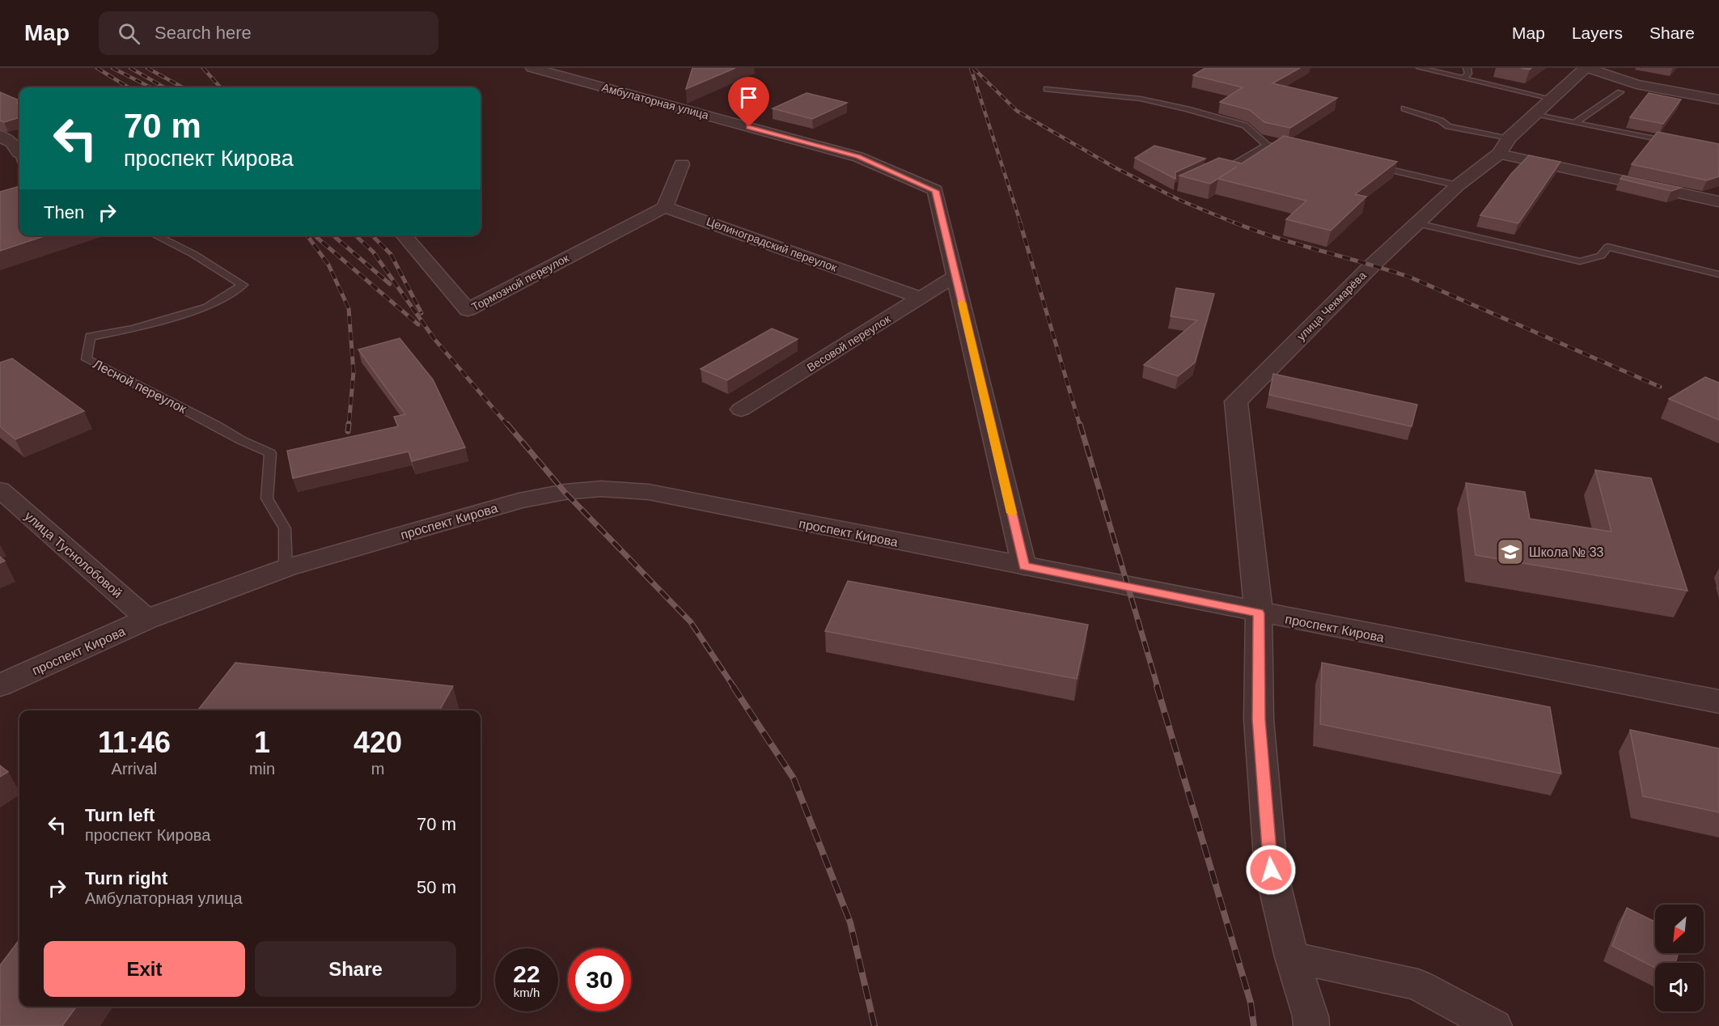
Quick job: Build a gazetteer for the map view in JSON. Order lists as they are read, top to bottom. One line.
{"streets":{"street":["Амбулаторная улица","Целиноградский переулок","Тормозной переулок","улица Чекмарёва","Весовой переулок","проспект Кирова","улица Туснолобовой"],"lane":["Лесной переулок"]},"crossings":[["Амбулаторная улица","Весовой переулок"],["Амбулаторная улица","проспект Кирова"],["Целиноградский переулок","Тормозной переулок"],["Целиноградский переулок","Весовой переулок"],["улица Чекмарёва","проспект Кирова"],["Лесной переулок","проспект Кирова"],["проспект Кирова","улица Туснолобовой"]],"places":{"school or university":["Школа № 33"]},"north":"bottom left","page":{"header":"Map","search":"Search here","nav":["Map","Layers","Share"],"turn":["70 m","проспект Кирова"],"then":"Then","eta":["11:46","Arrival","1","min","420","m"],"list":[{"name":"Turn left","note":"проспект Кирова","value":"70 m"},{"name":"Turn right","note":"Амбулаторная улица","value":"50 m"}],"buttons":["Exit","Share"],"speed":"22 km/h","limit":"30"}}
